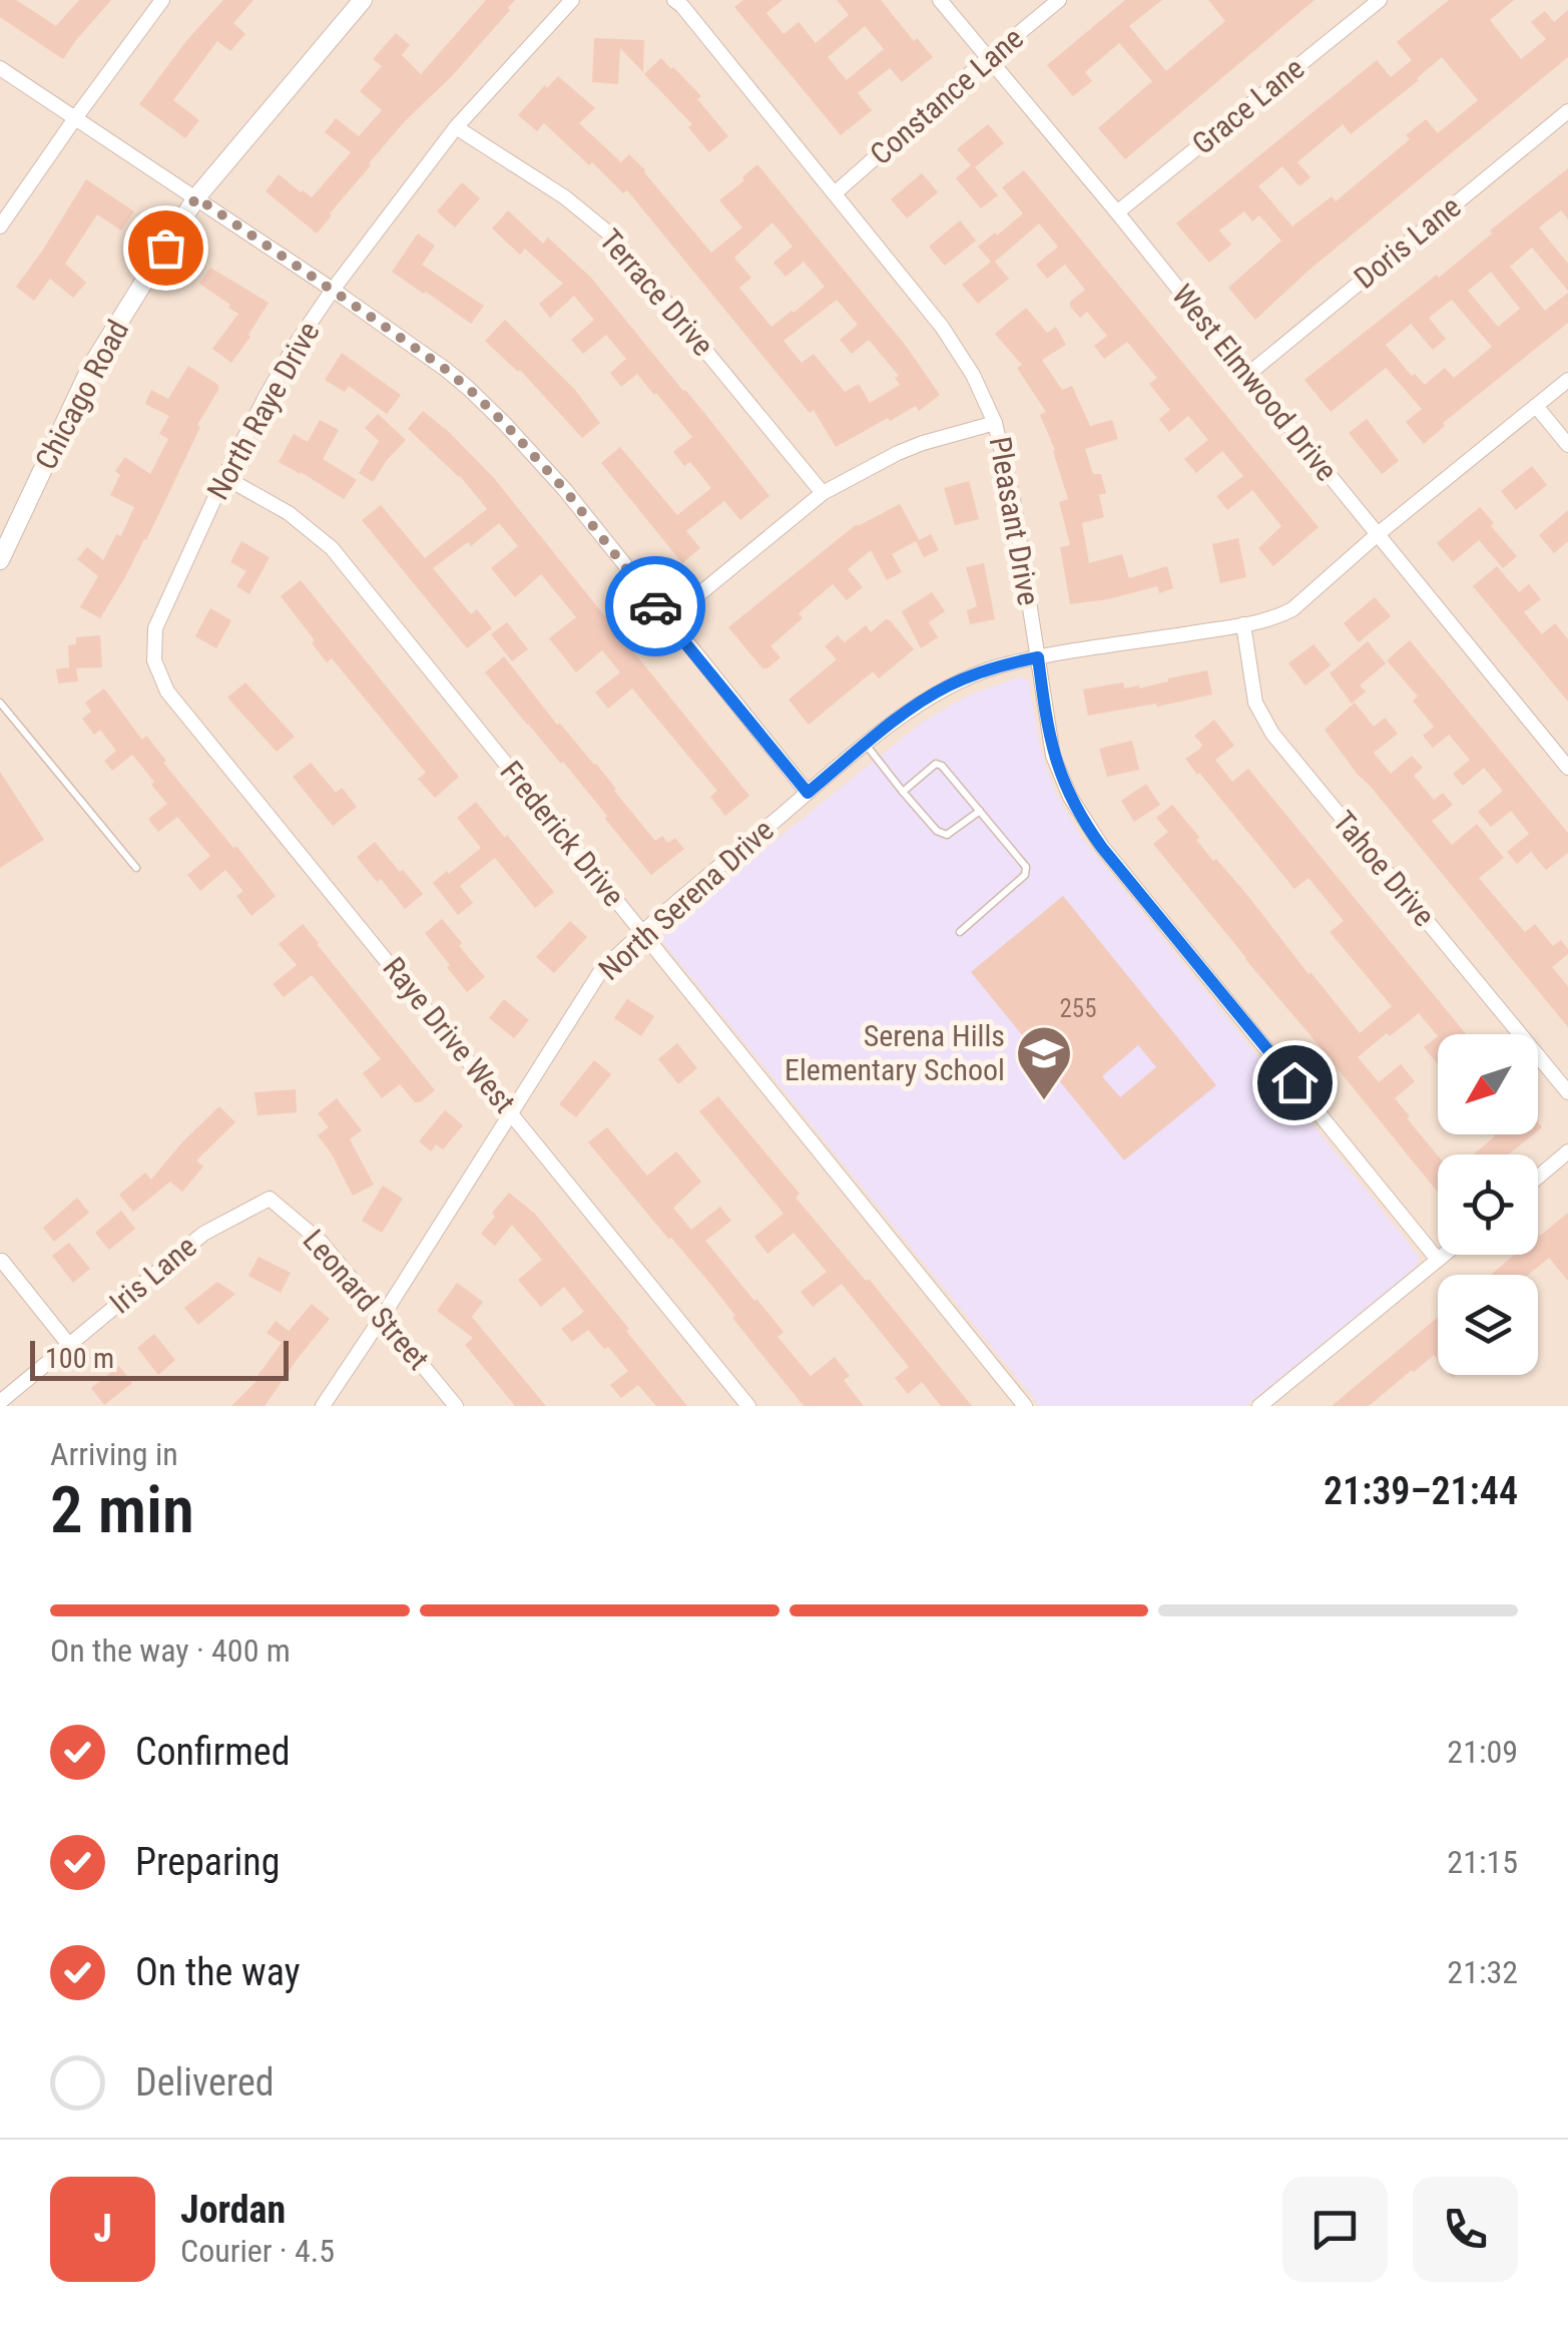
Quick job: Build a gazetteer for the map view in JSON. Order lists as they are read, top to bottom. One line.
{"streets":{"street":["Constance Lane","Grace Lane","Doris Lane","Terrace Drive","West Elmwood Drive","Chicago Road","North Raye Drive","Pleasant Drive","Frederick Drive","Tahoe Drive","North Serena Drive","Raye Drive West","Iris Lane","Leonard Street"]},"crossings":[["Constance Lane","West Elmwood Drive"],["Constance Lane","Pleasant Drive"],["Grace Lane","West Elmwood Drive"],["Doris Lane","West Elmwood Drive"],["Terrace Drive","North Raye Drive"],["West Elmwood Drive","North Serena Drive"],["North Raye Drive","Frederick Drive"],["North Raye Drive","Raye Drive West"],["Pleasant Drive","North Serena Drive"],["Frederick Drive","North Serena Drive"],["Tahoe Drive","North Serena Drive"],["North Serena Drive","Raye Drive West"],["North Serena Drive","Leonard Street"],["Iris Lane","Leonard Street"]],"places":{"school or university":["Serena Hills Elementary School"]},"house_numbers":["255"],"scale_bar":"100 m","north":"bottom left","page":{"scale":"100 m","heading":["2 min","Arriving in","21:39–21:44"],"panel":["Jordan","Courier · 4.5"],"bar":"On the way · 400 m","list":[["Confirmed","21:09"],["Preparing","21:15"],["On the way","21:32"],"Delivered"],"round":"J"}}
